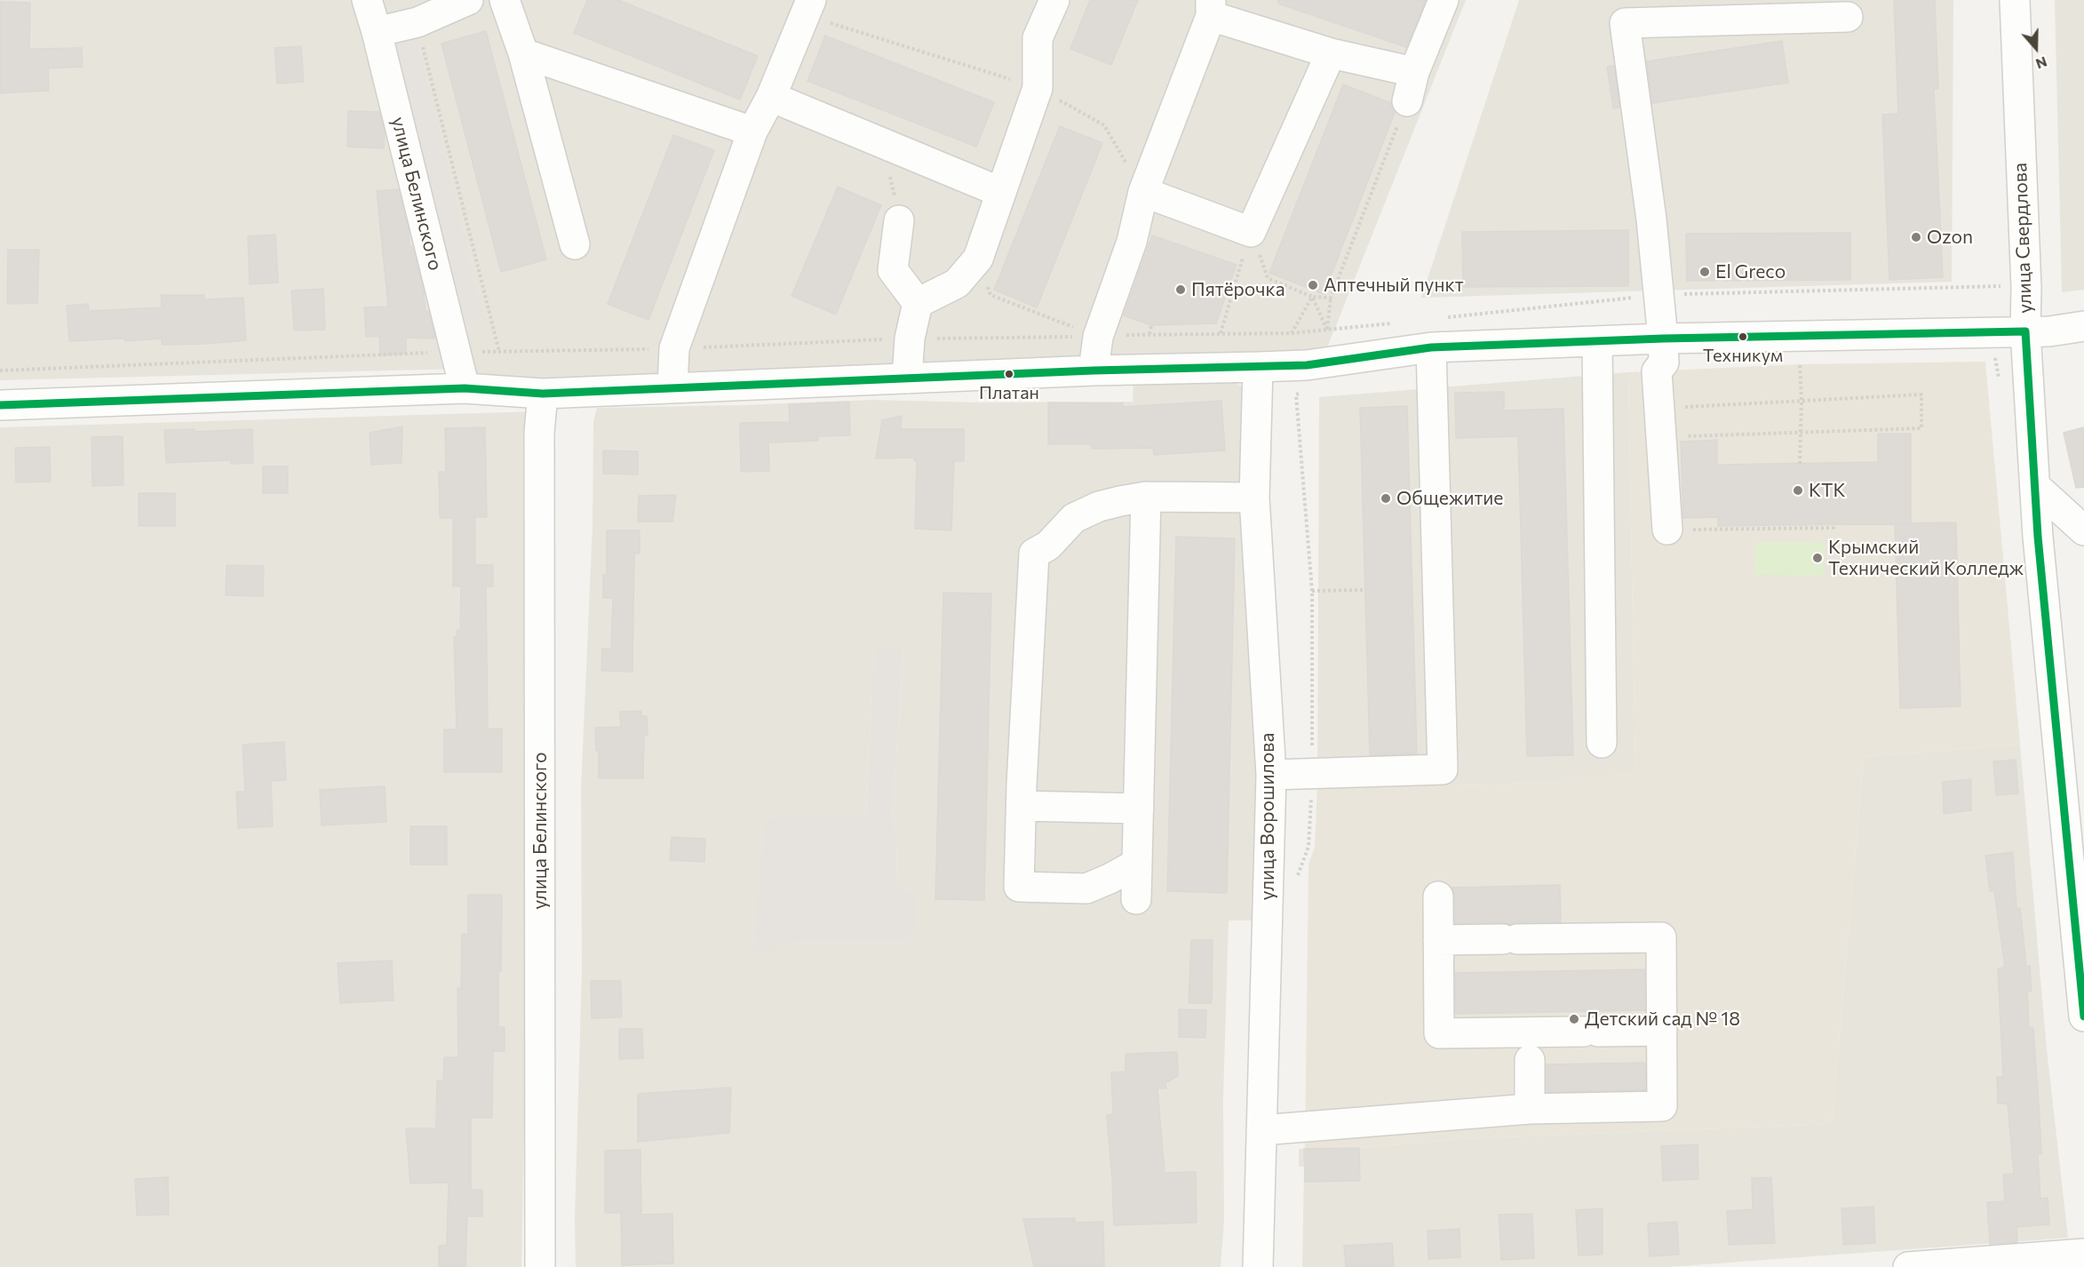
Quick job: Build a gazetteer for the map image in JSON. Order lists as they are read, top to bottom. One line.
{"streets":{"street":["улица Белинского","улица Свердлова","улица Ворошилова"]},"places":["Ozon","El Greco","Аптечный пункт","Пятёрочка","Техникум","Платан","КТК","Общежитие","Крымский Технический Колледж","Детский сад № 18"],"north":"bottom"}
